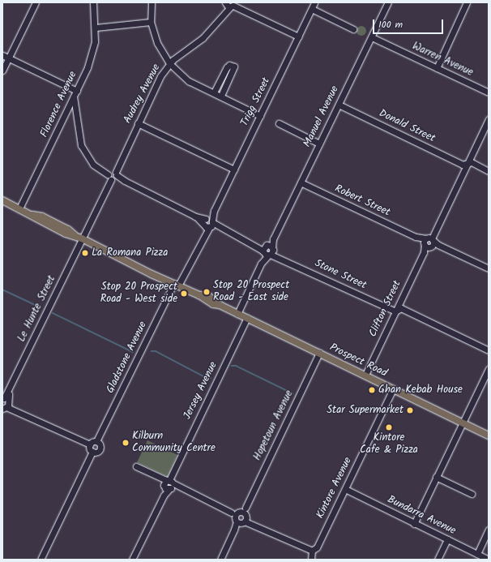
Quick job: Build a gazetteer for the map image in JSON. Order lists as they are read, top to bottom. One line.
{"streets":{"main road":["Prospect Road"],"street":["Warren Avenue","Audrey Avenue","Trigg Street","Florence Avenue","Manuel Avenue","Donald Street","Robert Street","Stone Street","Le Hunte Street","Clifton Street","Gladstone Avenue","Jersey Avenue","Hopetoun Avenue","Kintore Avenue","Bundarra Avenue"]},"crossings":[["Warren Avenue","Manuel Avenue"],["Audrey Avenue","Stone Street"],["Audrey Avenue","Le Hunte Street"],["Audrey Avenue","Prospect Road"],["Trigg Street","Stone Street"],["Trigg Street","Gladstone Avenue"],["Trigg Street","Prospect Road"],["Florence Avenue","Stone Street"],["Florence Avenue","Prospect Road"],["Manuel Avenue","Donald Street"],["Manuel Avenue","Robert Street"],["Manuel Avenue","Stone Street"],["Manuel Avenue","Prospect Road"],["Donald Street","Clifton Street"],["Robert Street","Clifton Street"],["Stone Street","Clifton Street"],["Le Hunte Street","Prospect Road"],["Clifton Street","Prospect Road"],["Gladstone Avenue","Prospect Road"],["Prospect Road","Jersey Avenue"],["Prospect Road","Hopetoun Avenue"],["Prospect Road","Kintore Avenue"],["Kintore Avenue","Bundarra Avenue"]],"places":["La Romana Pizza","Stop 20 Prospect Road - East side","Stop 20 Prospect Road - West side","Ghan Kebab House","Star Supermarket","Kintore Cafe & Pizza","Kilburn Community Centre"],"scale_bar":"100 m"}
